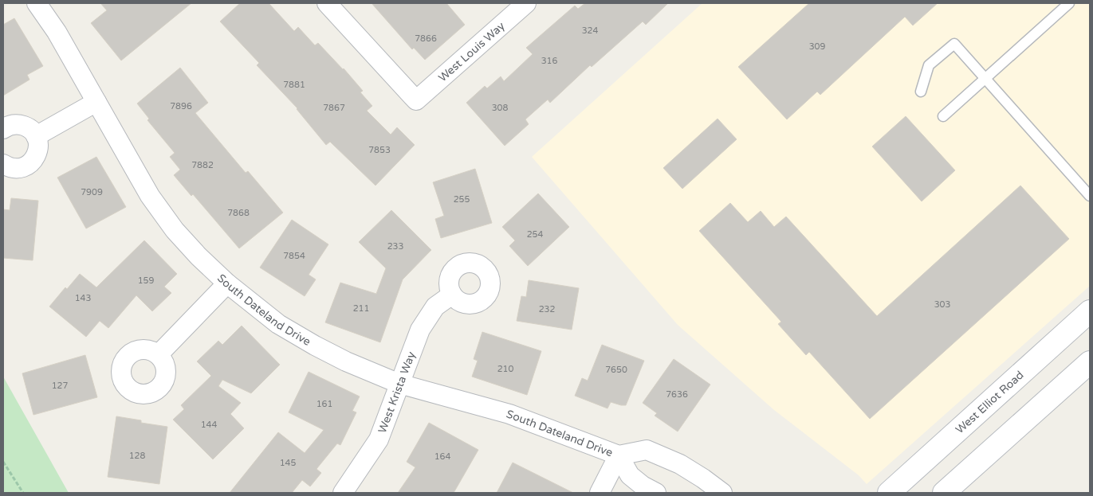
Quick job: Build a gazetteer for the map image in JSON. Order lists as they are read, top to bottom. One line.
{"streets":{"main road":["West Elliot Road"],"street":["West Louis Way","South Dateland Drive","West Krista Way"]},"crossings":[["South Dateland Drive","West Krista Way"]],"house_numbers":["324","7866","309","316","7881","7896","7867","308","7853","7882","7909","255","7868","254","233","7854","159","143","303","211","232","210","7650","127","7636","161","144","128","164","145"]}
